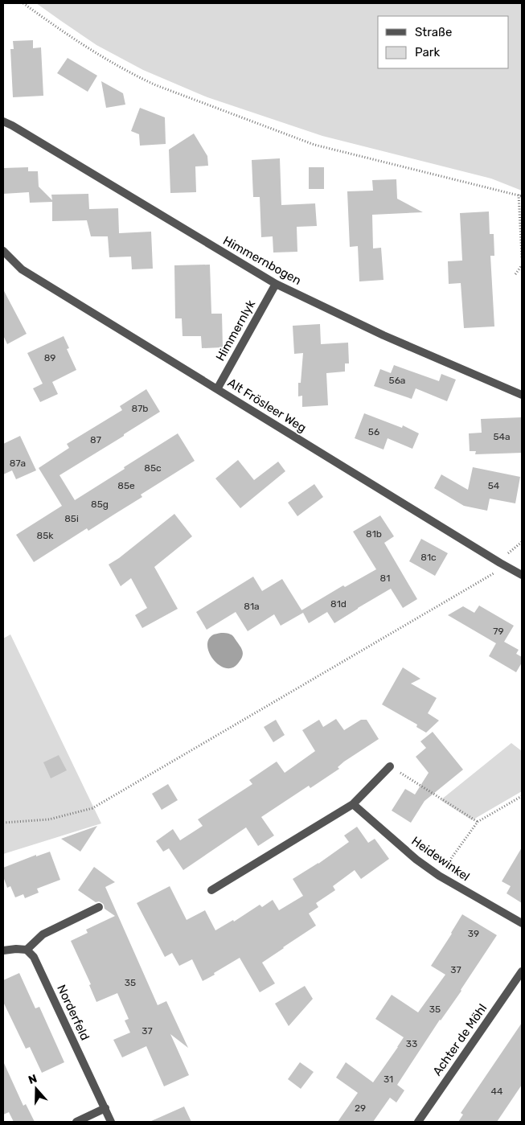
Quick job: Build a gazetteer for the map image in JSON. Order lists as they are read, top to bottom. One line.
{"streets":{"street":["Himmernbogen","Himmernlyk","Alt Frösleer Weg","Heidewinkel","Norderfeld","Achter de Möhl"]},"crossings":[["Himmernbogen","Himmernlyk"],["Himmernlyk","Alt Frösleer Weg"]],"house_numbers":["89","56a","87b","56","54a","87","87a","85c","85e","54","85g","85i","81b","85k","81c","81","81d","81a","79","39","37","35","35","37","33","31","44","29"],"legend":["Straße","Park"],"north":"top"}
